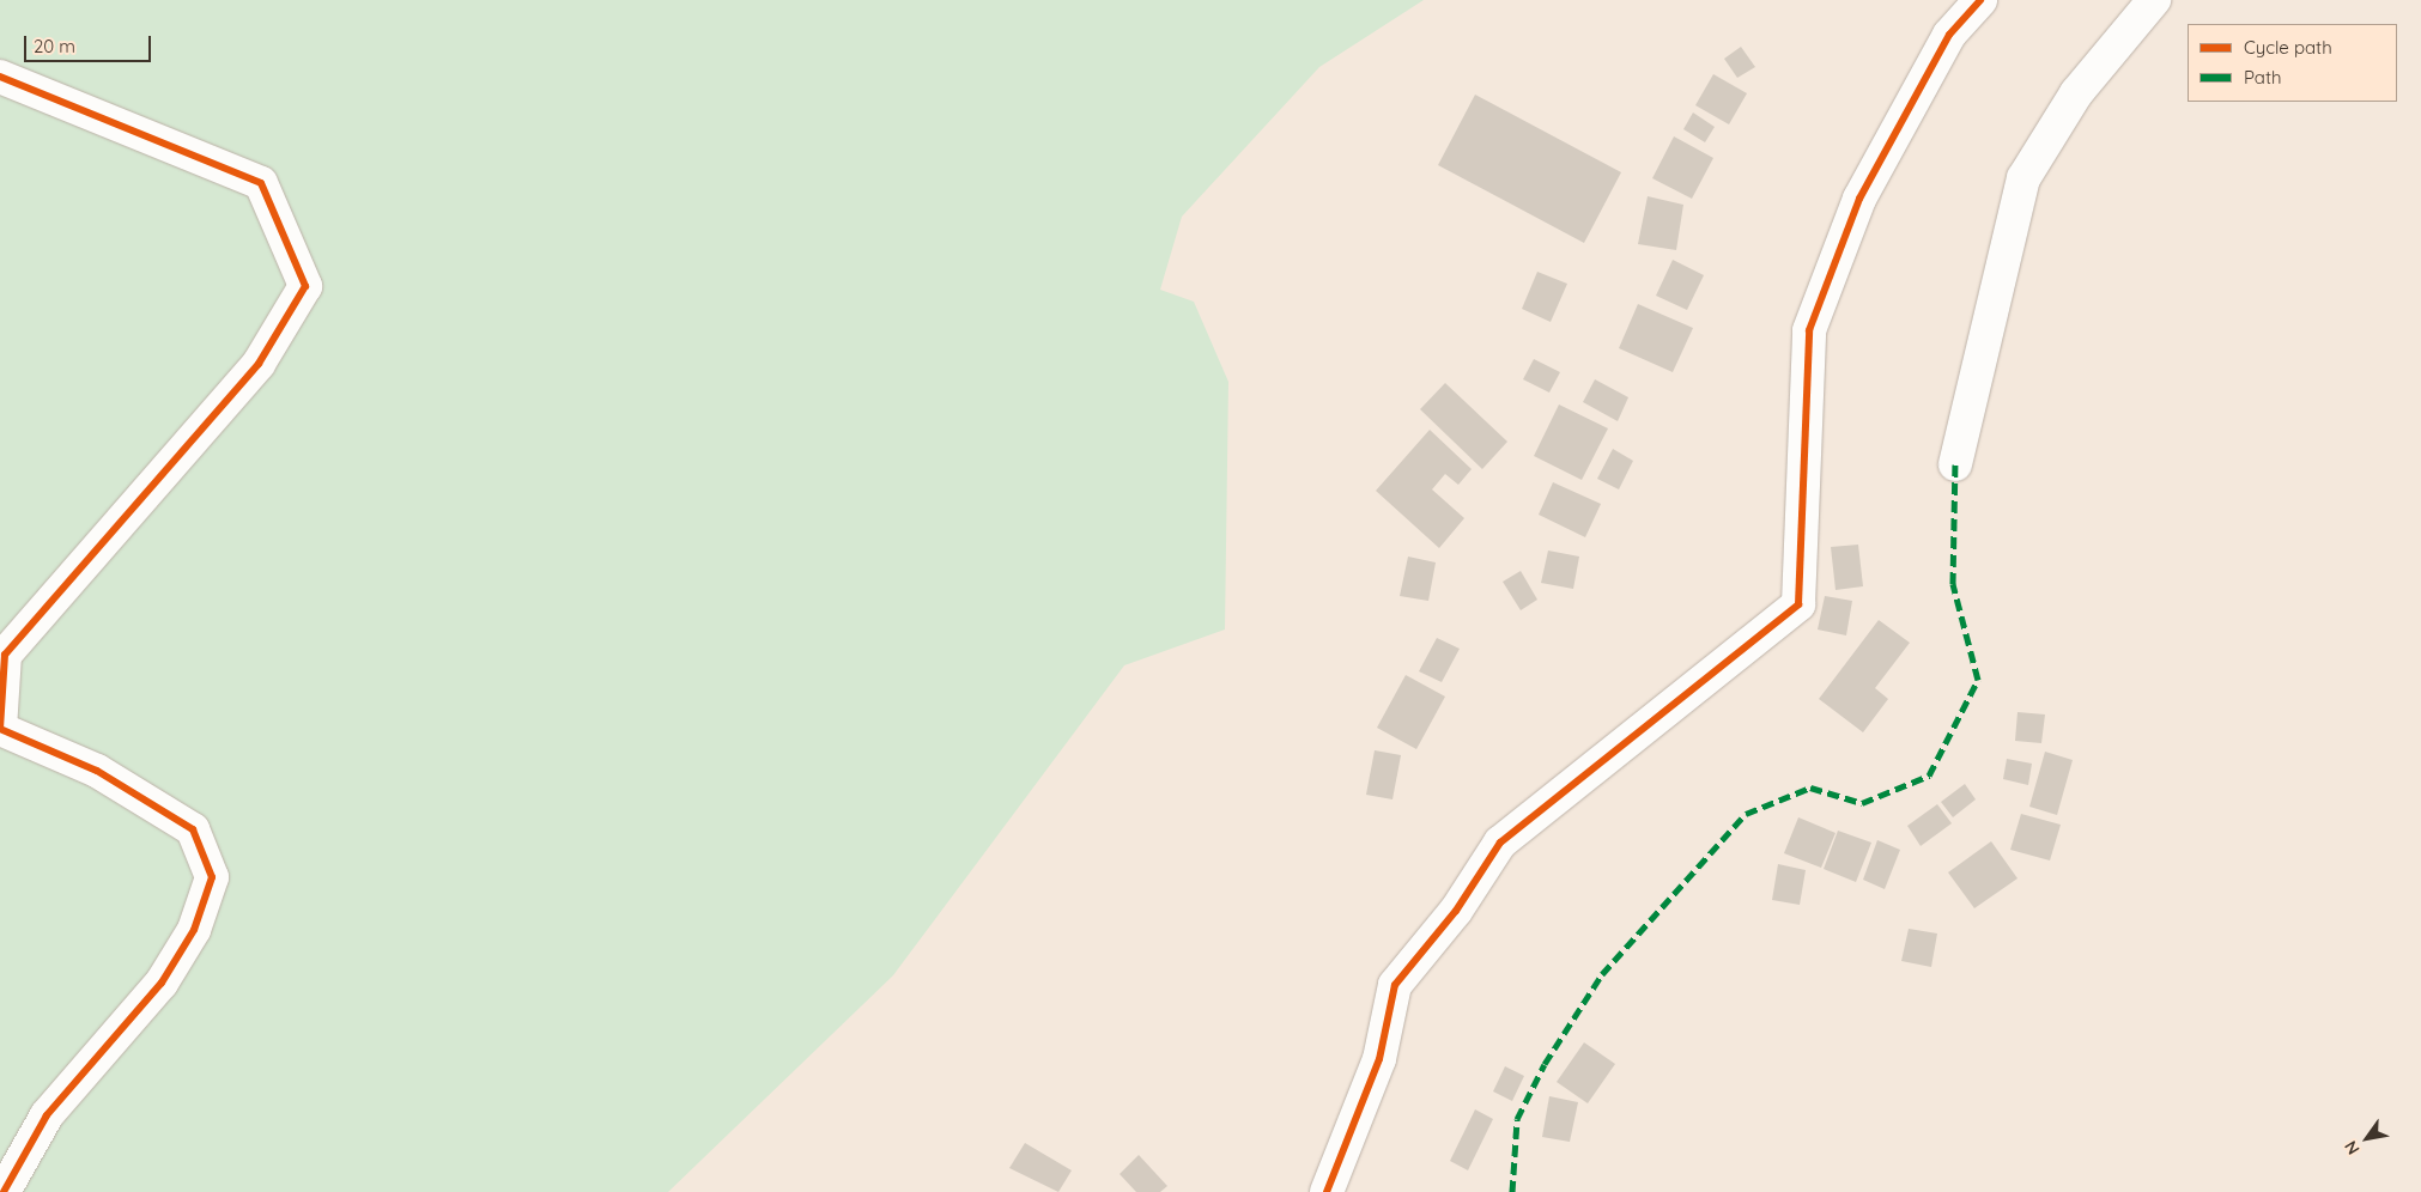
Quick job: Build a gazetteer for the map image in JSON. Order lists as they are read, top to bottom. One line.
{"legend":["Cycle path","Path"],"scale_bar":"20 m","north":"bottom left"}
